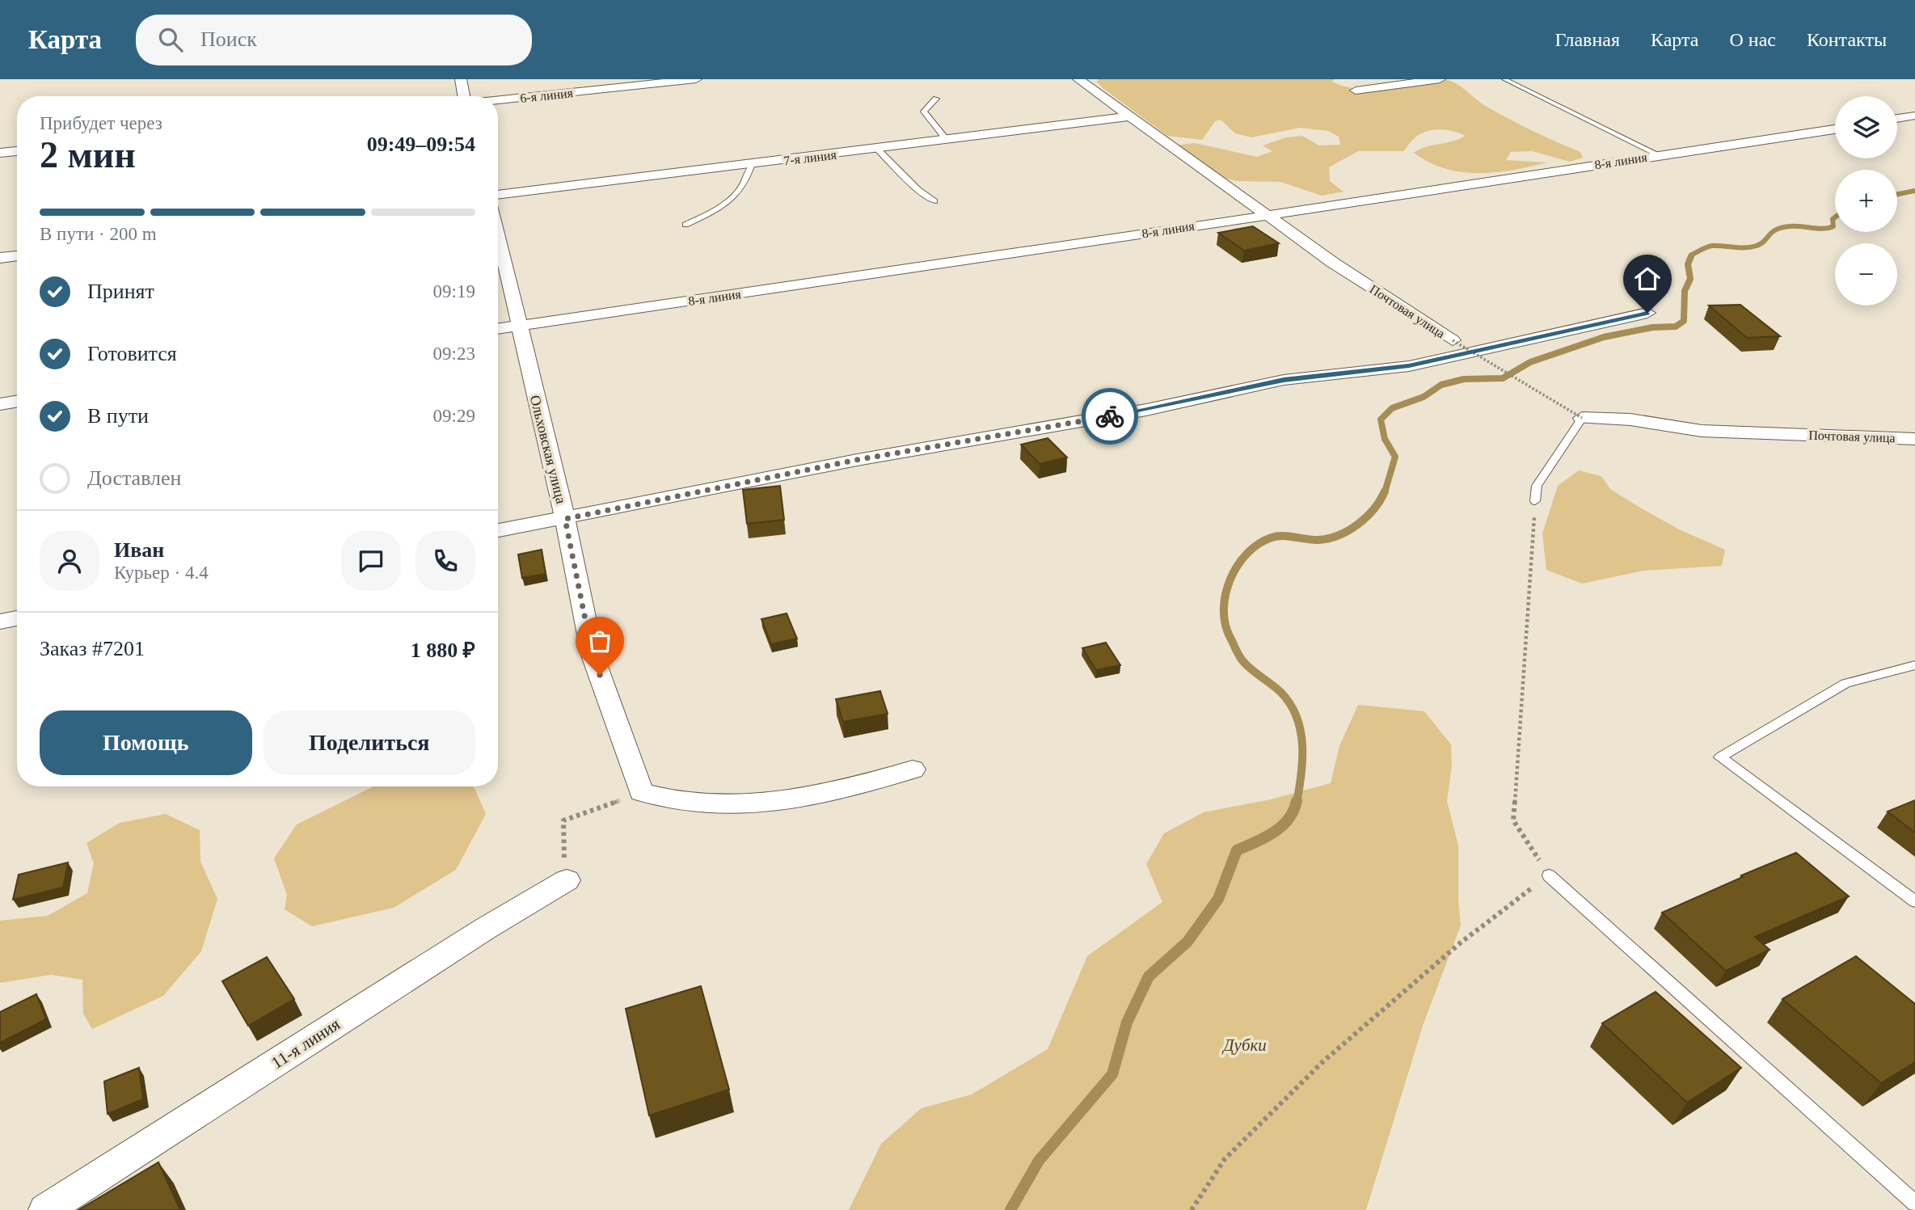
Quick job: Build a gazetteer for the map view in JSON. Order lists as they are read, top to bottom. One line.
{"streets":{"street":["6-я линия","7-я линия","8-я линия","Почтовая улица","Ольховская улица","11-я линия"]},"crossings":[["7-я линия","Почтовая улица"],["8-я линия","Почтовая улица"],["8-я линия","Ольховская улица"]],"parks":["Дубки"],"page":{"header":"Карта","search":"Поиск","nav":["Главная","Карта","О нас","Контакты"],"map_buttons":["+","−"],"heading":["2 мин","Прибудет через","09:49–09:54"],"panel":["Иван","Курьер · 4.4","Заказ #7201","1 880 ₽"],"bar":"В пути · 200 m","list":[["Принят","09:19"],["Готовится","09:23"],["В пути","09:29"],"Доставлен"],"buttons":["Помощь","Поделиться"]}}
